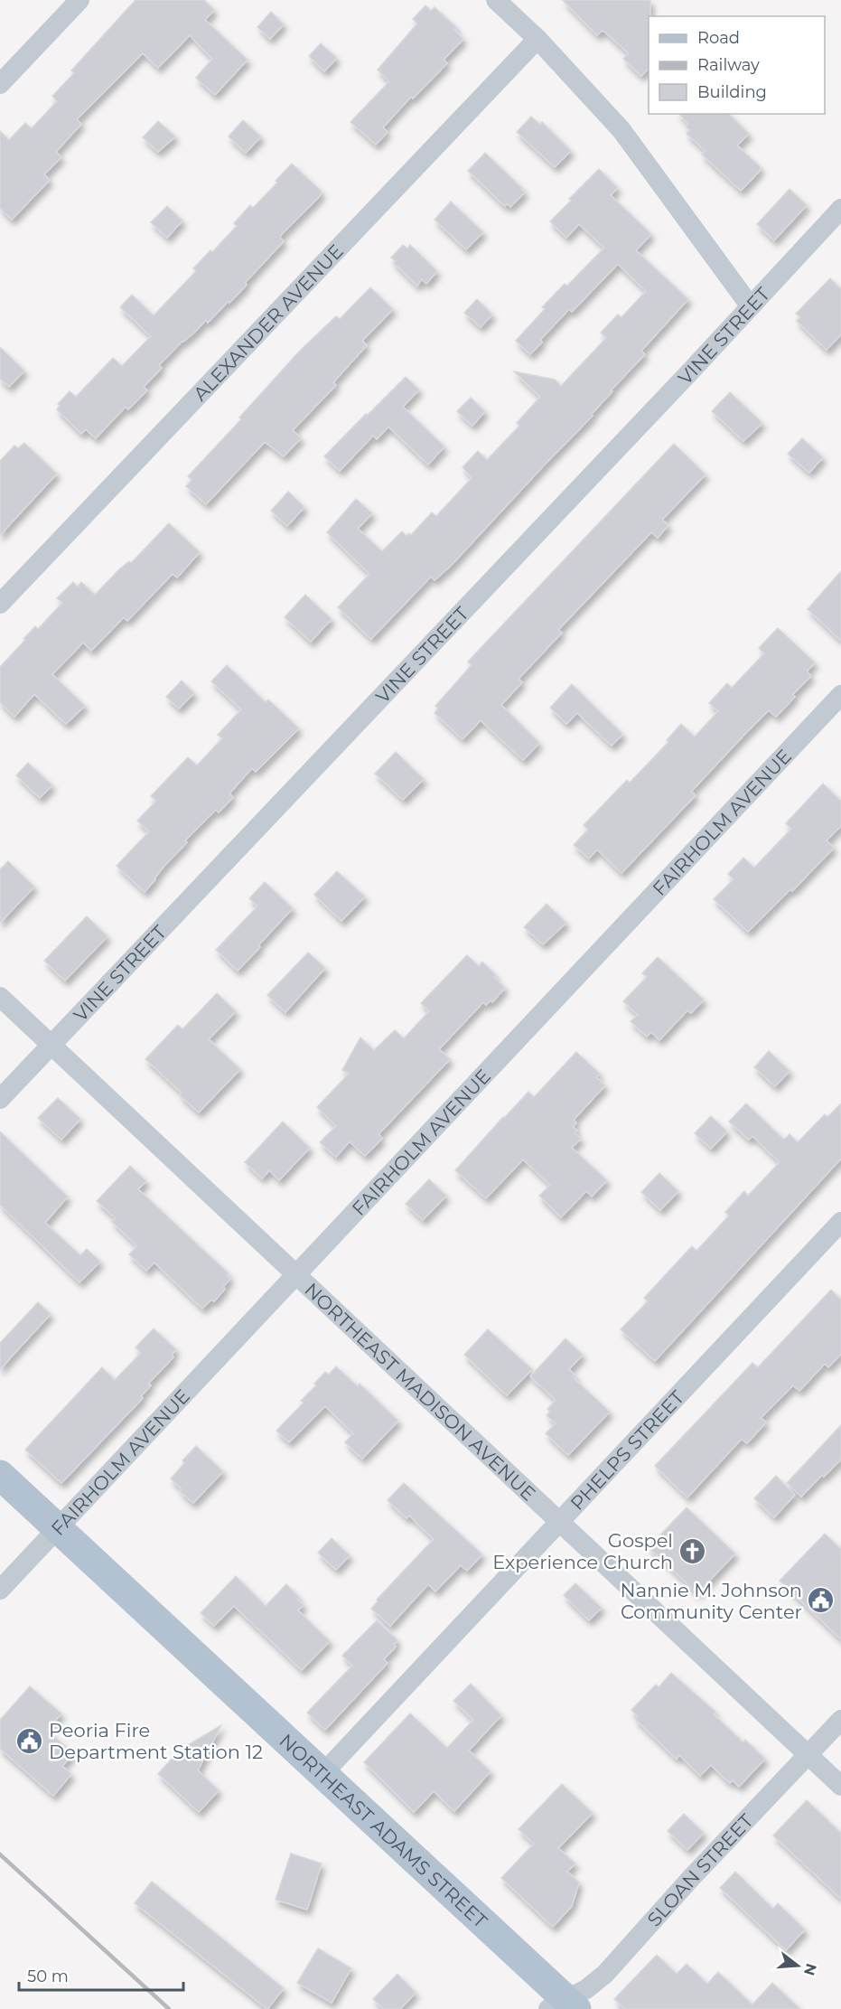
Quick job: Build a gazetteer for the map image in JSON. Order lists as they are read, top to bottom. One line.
{"streets":{"main road":["NORTHEAST ADAMS STREET"],"street":["ALEXANDER AVENUE","VINE STREET","FAIRHOLM AVENUE","NORTHEAST MADISON AVENUE","PHELPS STREET","SLOAN STREET"]},"crossings":[["VINE STREET","NORTHEAST MADISON AVENUE"],["FAIRHOLM AVENUE","NORTHEAST MADISON AVENUE"],["FAIRHOLM AVENUE","NORTHEAST ADAMS STREET"],["NORTHEAST MADISON AVENUE","PHELPS STREET"],["NORTHEAST MADISON AVENUE","SLOAN STREET"],["PHELPS STREET","NORTHEAST ADAMS STREET"],["NORTHEAST ADAMS STREET","SLOAN STREET"]],"places":{"church":["Gospel Experience Church"],"public building":["Nannie M. Johnson Community Center","Peoria Fire Department Station 12"]},"legend":["Road","Railway","Building"],"scale_bar":"50 m","north":"right"}
